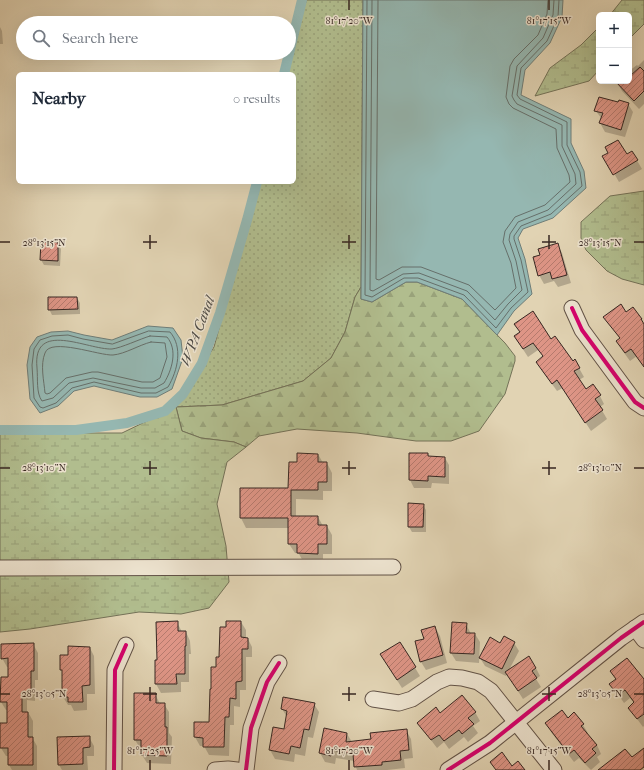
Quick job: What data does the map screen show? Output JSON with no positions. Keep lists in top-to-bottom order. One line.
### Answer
{"water":["WPA Canal"],"page":{"map_buttons":["+","−"],"search":"Search here","heading":["Nearby","0 results"]},"coordinates":["81°17'20\"W","81°17'15\"W","28°13'15\"N","28°13'10\"N","28°13'05\"N","81°17'25\"W"]}
